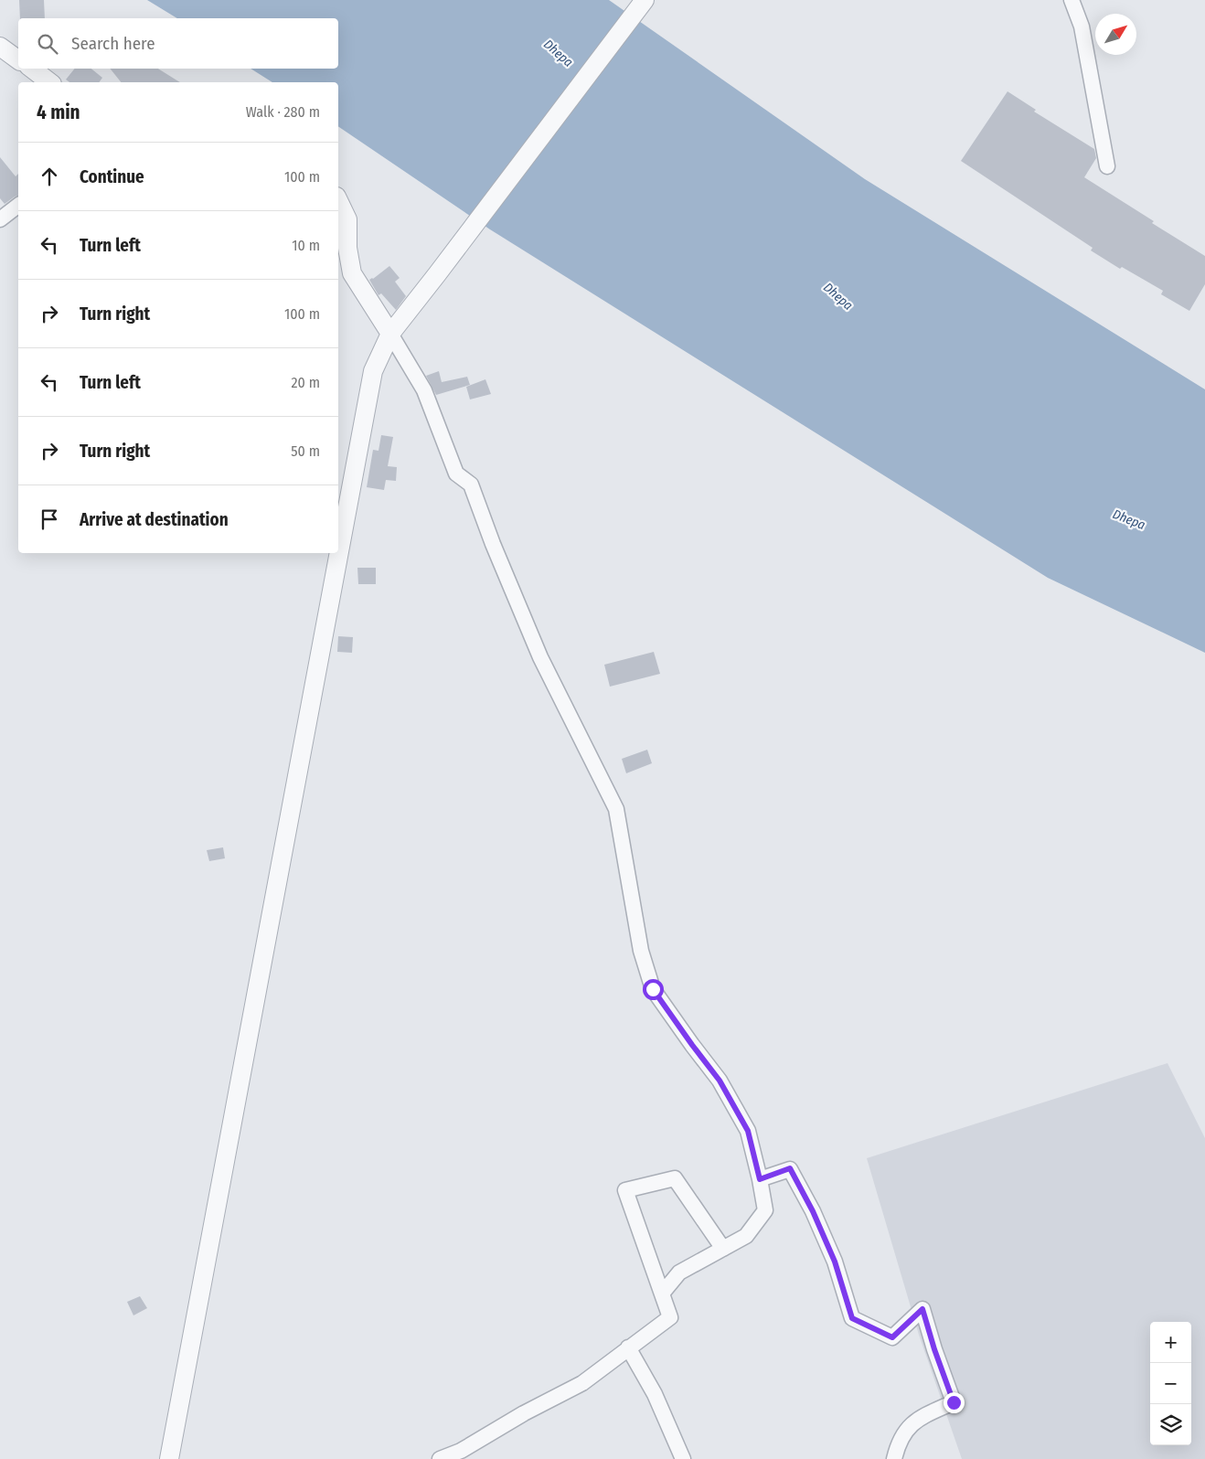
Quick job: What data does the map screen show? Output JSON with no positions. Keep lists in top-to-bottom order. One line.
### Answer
{"water":["Dhepa"],"north":"top right","page":{"search":"Search here","heading":["4 min","Walk · 280 m"],"list":[["Continue","100 m"],["Turn left","10 m"],["Turn right","100 m"],["Turn left","20 m"],["Turn right","50 m"],"Arrive at destination"],"map_buttons":["+","−"]}}
